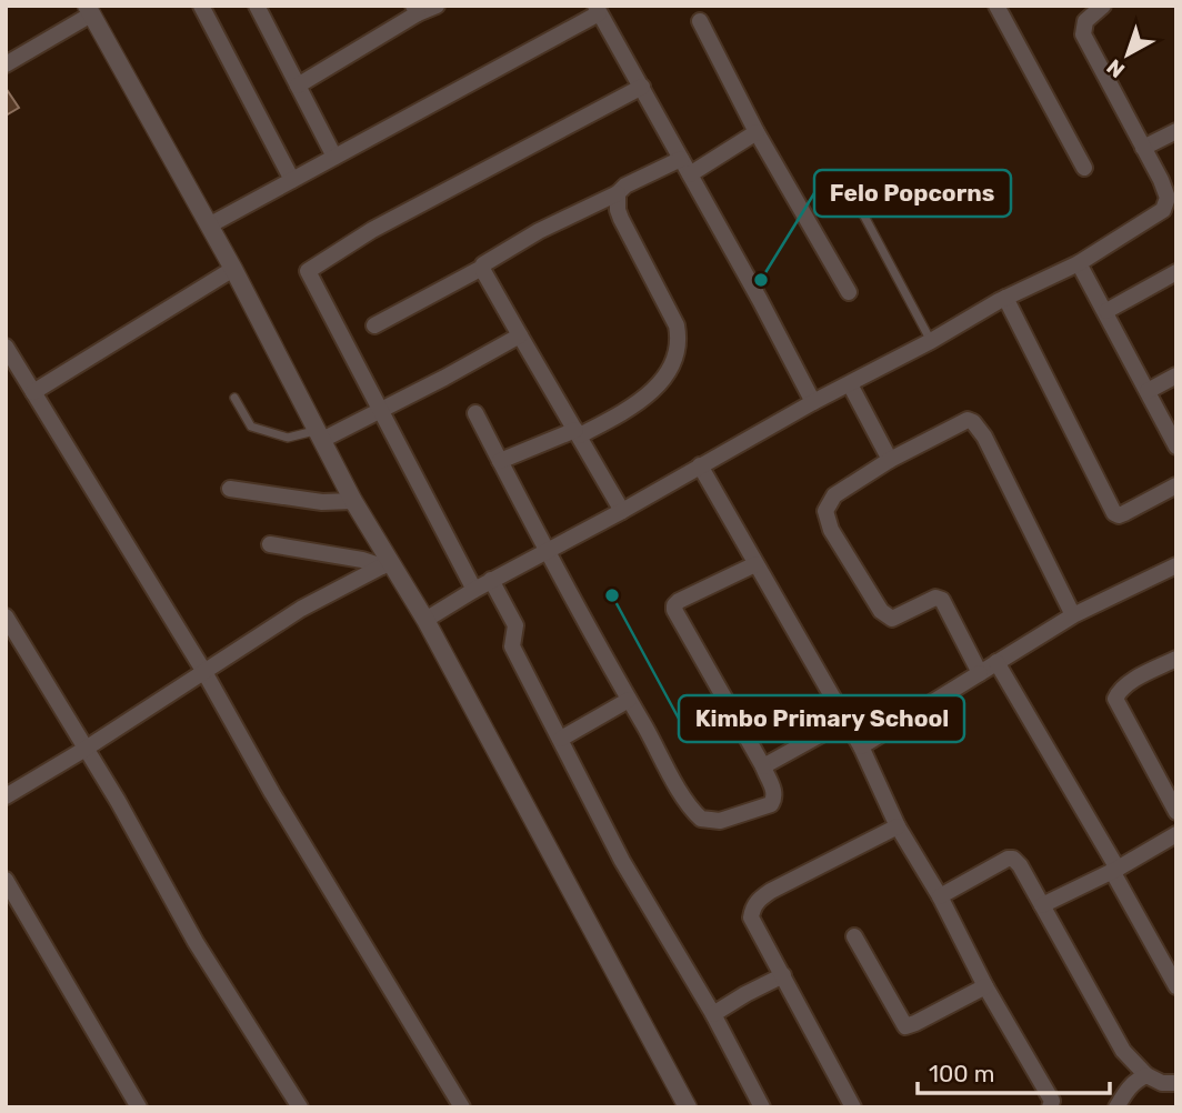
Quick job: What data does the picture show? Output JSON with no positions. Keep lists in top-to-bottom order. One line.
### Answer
{"places":["Felo Popcorns","Kimbo Primary School"],"scale_bar":"100 m","north":"bottom left"}
